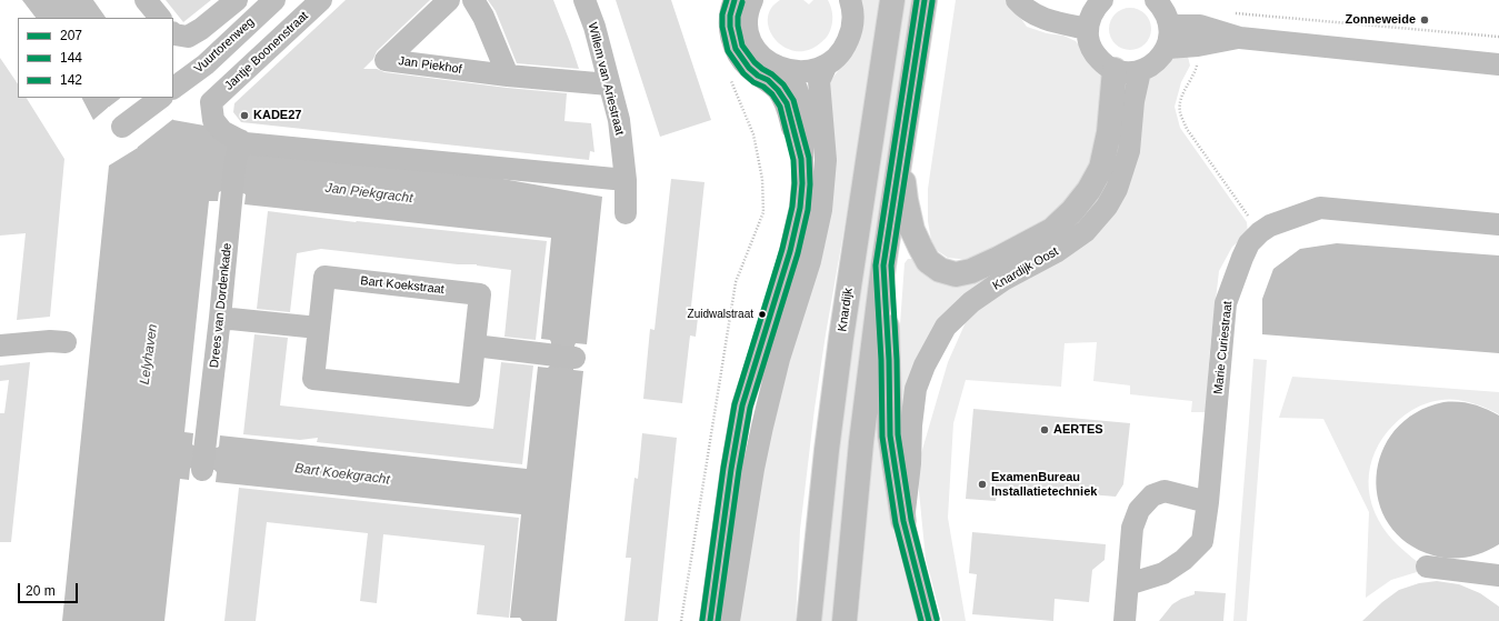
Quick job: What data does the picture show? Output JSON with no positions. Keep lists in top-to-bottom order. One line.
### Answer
{"streets":{"main road":["Knardijk"],"street":["Vuurtorenweg","Jantje Boonenstraat","Jan Piekhof","Willem van Ariestraat","Knardijk Oost","Bart Koekstraat","Drees van Dordenkade","Marie Curiestraat"]},"crossings":[["Jantje Boonenstraat","Drees van Dordenkade"],["Jan Piekhof","Willem van Ariestraat"]],"water":["Jan Piekgracht","Lelyhaven","Bart Koekgracht"],"places":["Zonneweide","KADE27","Zuidwalstraat","AERTES","ExamenBureau Installatietechniek"],"lines":["transit line 207","transit line 144","transit line 142"],"legend":["207","144","142"],"scale_bar":"20 m"}
